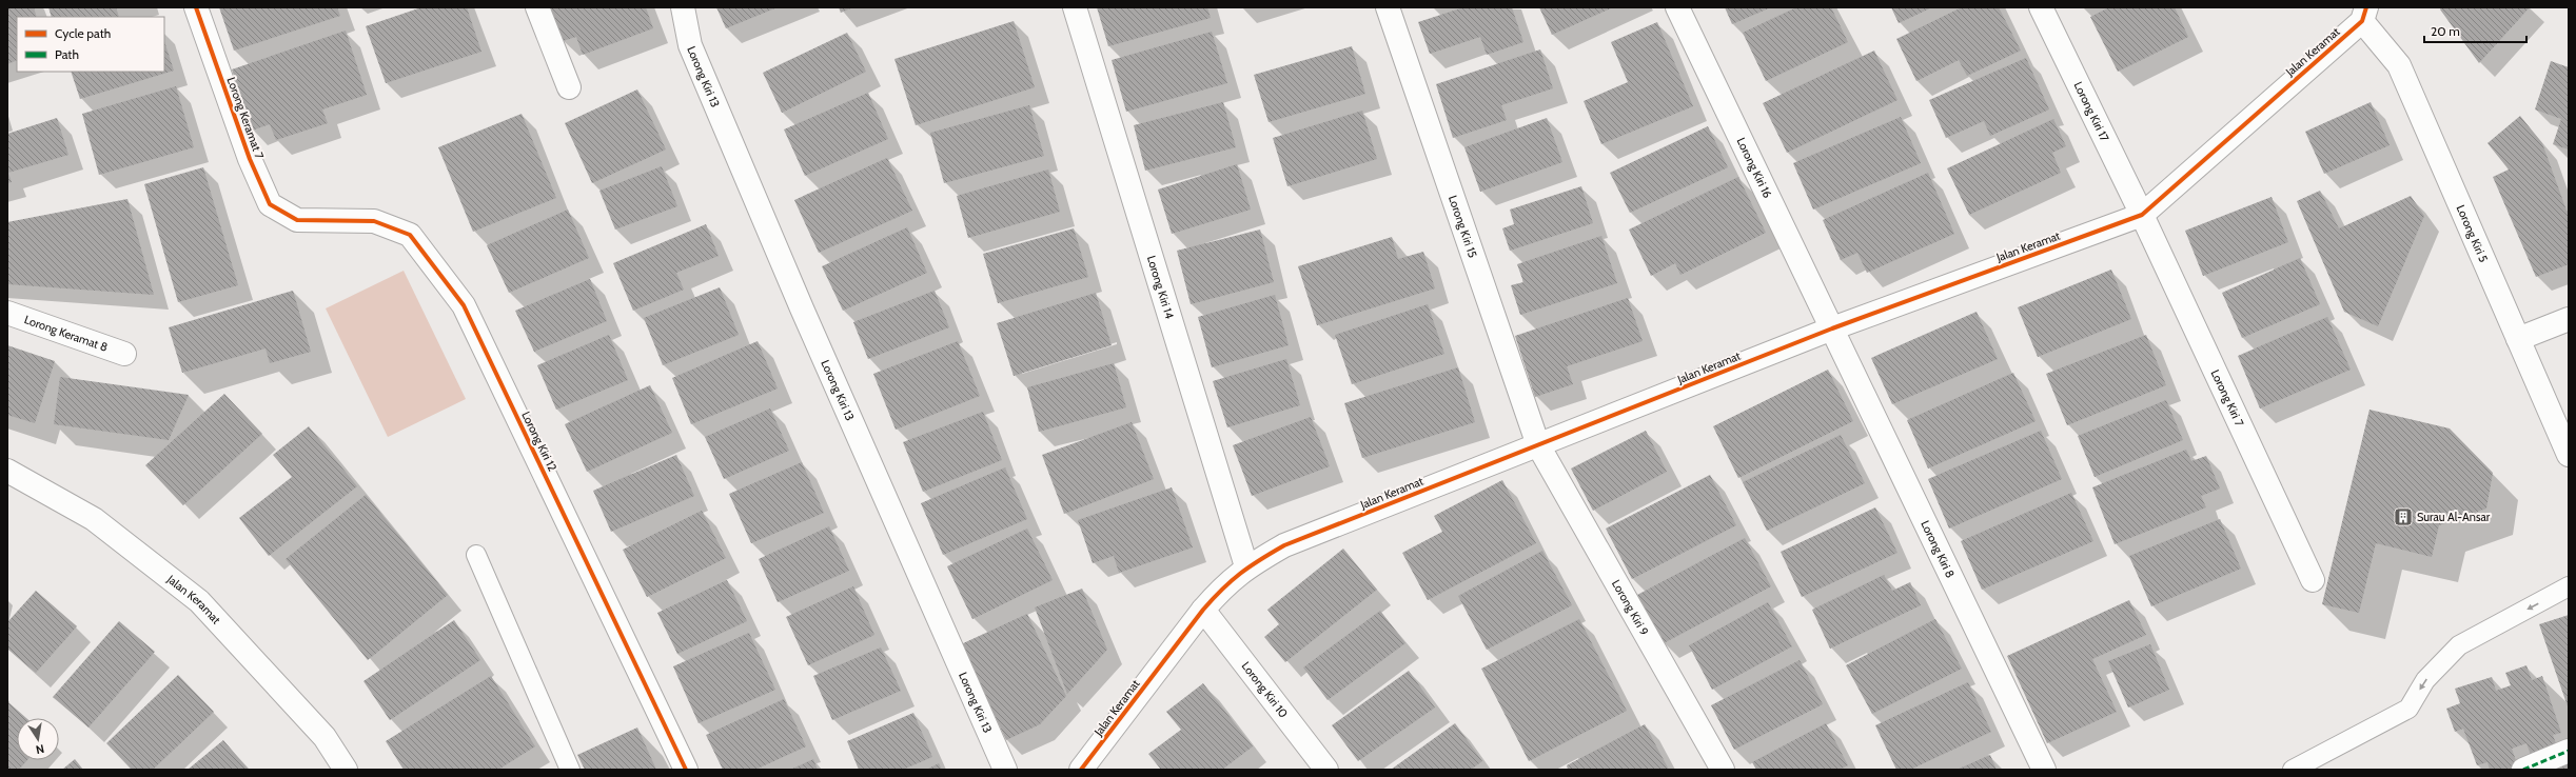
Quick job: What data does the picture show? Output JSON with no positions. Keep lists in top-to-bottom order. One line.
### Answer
{"streets":{"street":["Jalan Keramat","Lorong Kiri 13","Lorong Kiri 17","Lorong Keramat 7","Lorong Kiri 16","Lorong Kiri 15","Lorong Kiri 5","Lorong Kiri 14","Lorong Keramat 8","Lorong Kiri 7","Lorong Kiri 12","Lorong Kiri 8","Lorong Kiri 9","Lorong Kiri 10"]},"crossings":[["Jalan Keramat","Lorong Kiri 17"],["Jalan Keramat","Lorong Kiri 16"],["Jalan Keramat","Lorong Kiri 15"],["Jalan Keramat","Lorong Kiri 5"],["Jalan Keramat","Lorong Kiri 14"],["Jalan Keramat","Lorong Kiri 7"],["Jalan Keramat","Lorong Kiri 8"],["Jalan Keramat","Lorong Kiri 9"],["Jalan Keramat","Lorong Kiri 10"],["Lorong Kiri 17","Lorong Kiri 7"],["Lorong Keramat 7","Lorong Kiri 12"],["Lorong Kiri 16","Lorong Kiri 8"],["Lorong Kiri 15","Lorong Kiri 9"]],"places":{"building":["Surau Al-Ansar"]},"legend":["Cycle path","Path"],"scale_bar":"20 m","north":"bottom"}
